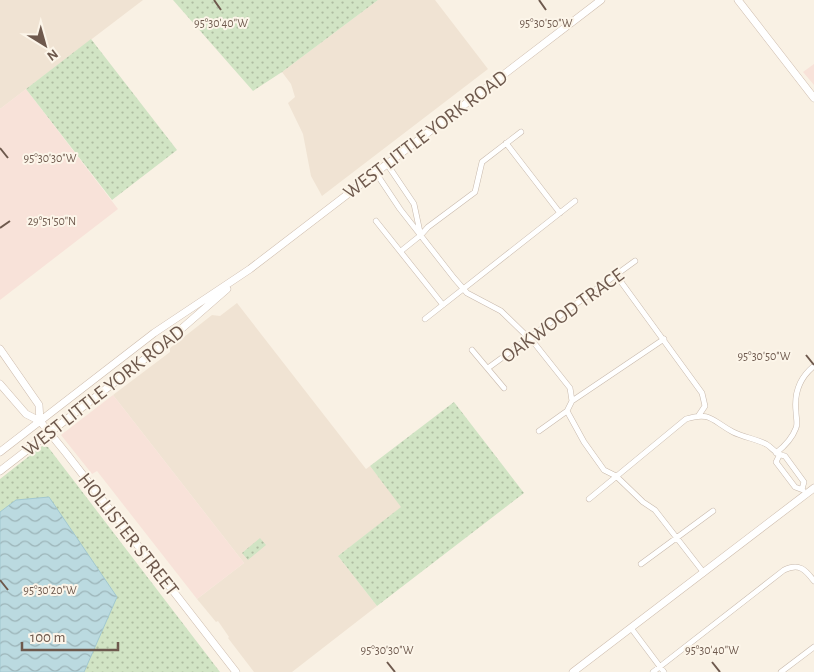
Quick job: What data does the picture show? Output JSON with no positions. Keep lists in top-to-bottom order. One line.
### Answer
{"streets":{"main road":["WEST LITTLE YORK ROAD","HOLLISTER STREET"],"street":["OAKWOOD TRACE"]},"crossings":[["WEST LITTLE YORK ROAD","HOLLISTER STREET"]],"scale_bar":"100 m","north":"bottom right","coordinates":["95°30'50\"W","95°30'40\"W","95°30'30\"W","29°51'50\"N","95°30'20\"W"]}
